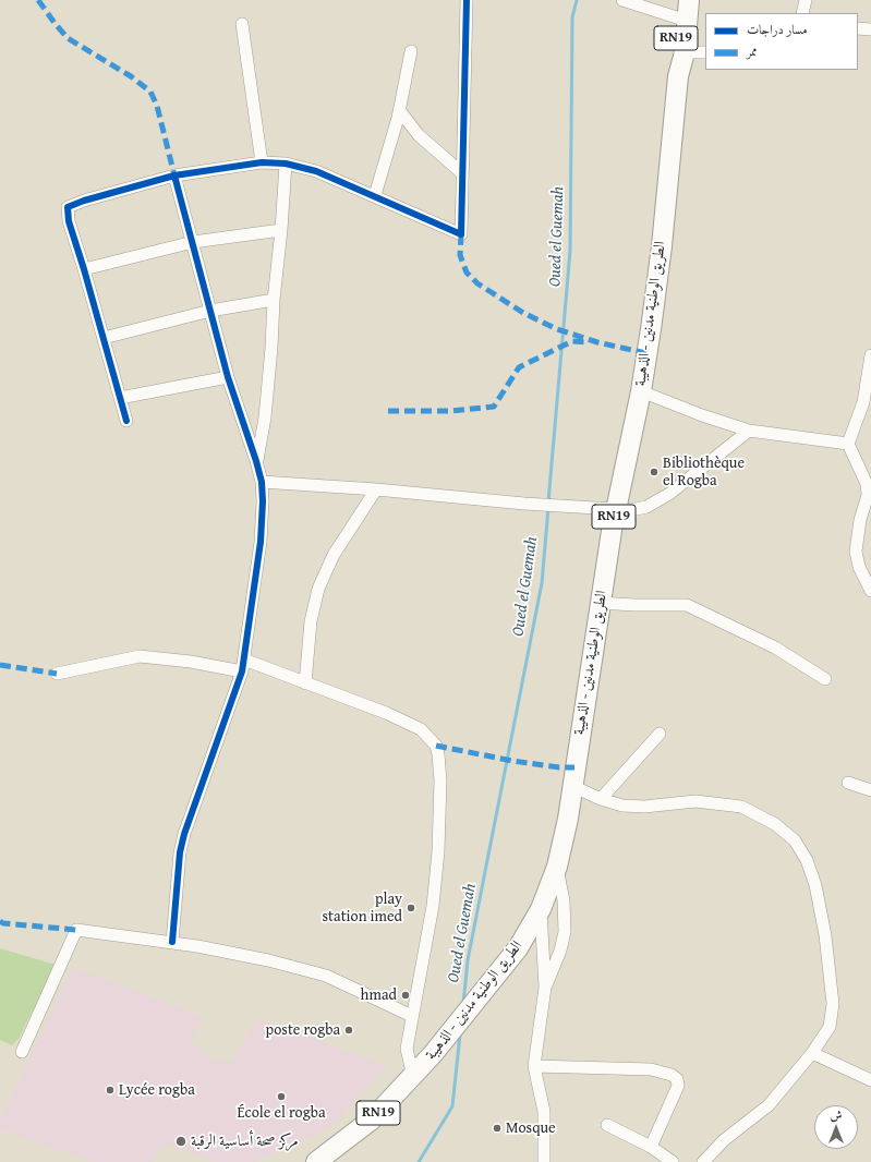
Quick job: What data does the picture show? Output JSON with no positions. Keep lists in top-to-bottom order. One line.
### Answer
{"streets":{"main road":["RN19","الطريق الوطنية مدنين - الذهيبة"]},"water":["Oued el Guemah"],"places":["Bibliothèque el Rogba","play station imed","hmad","poste rogba","Lycée rogba","École el rogba","Mosque","مركز صحة أساسية الرقبة"],"legend":["مسار دراجات","ممر"],"north":"top"}
